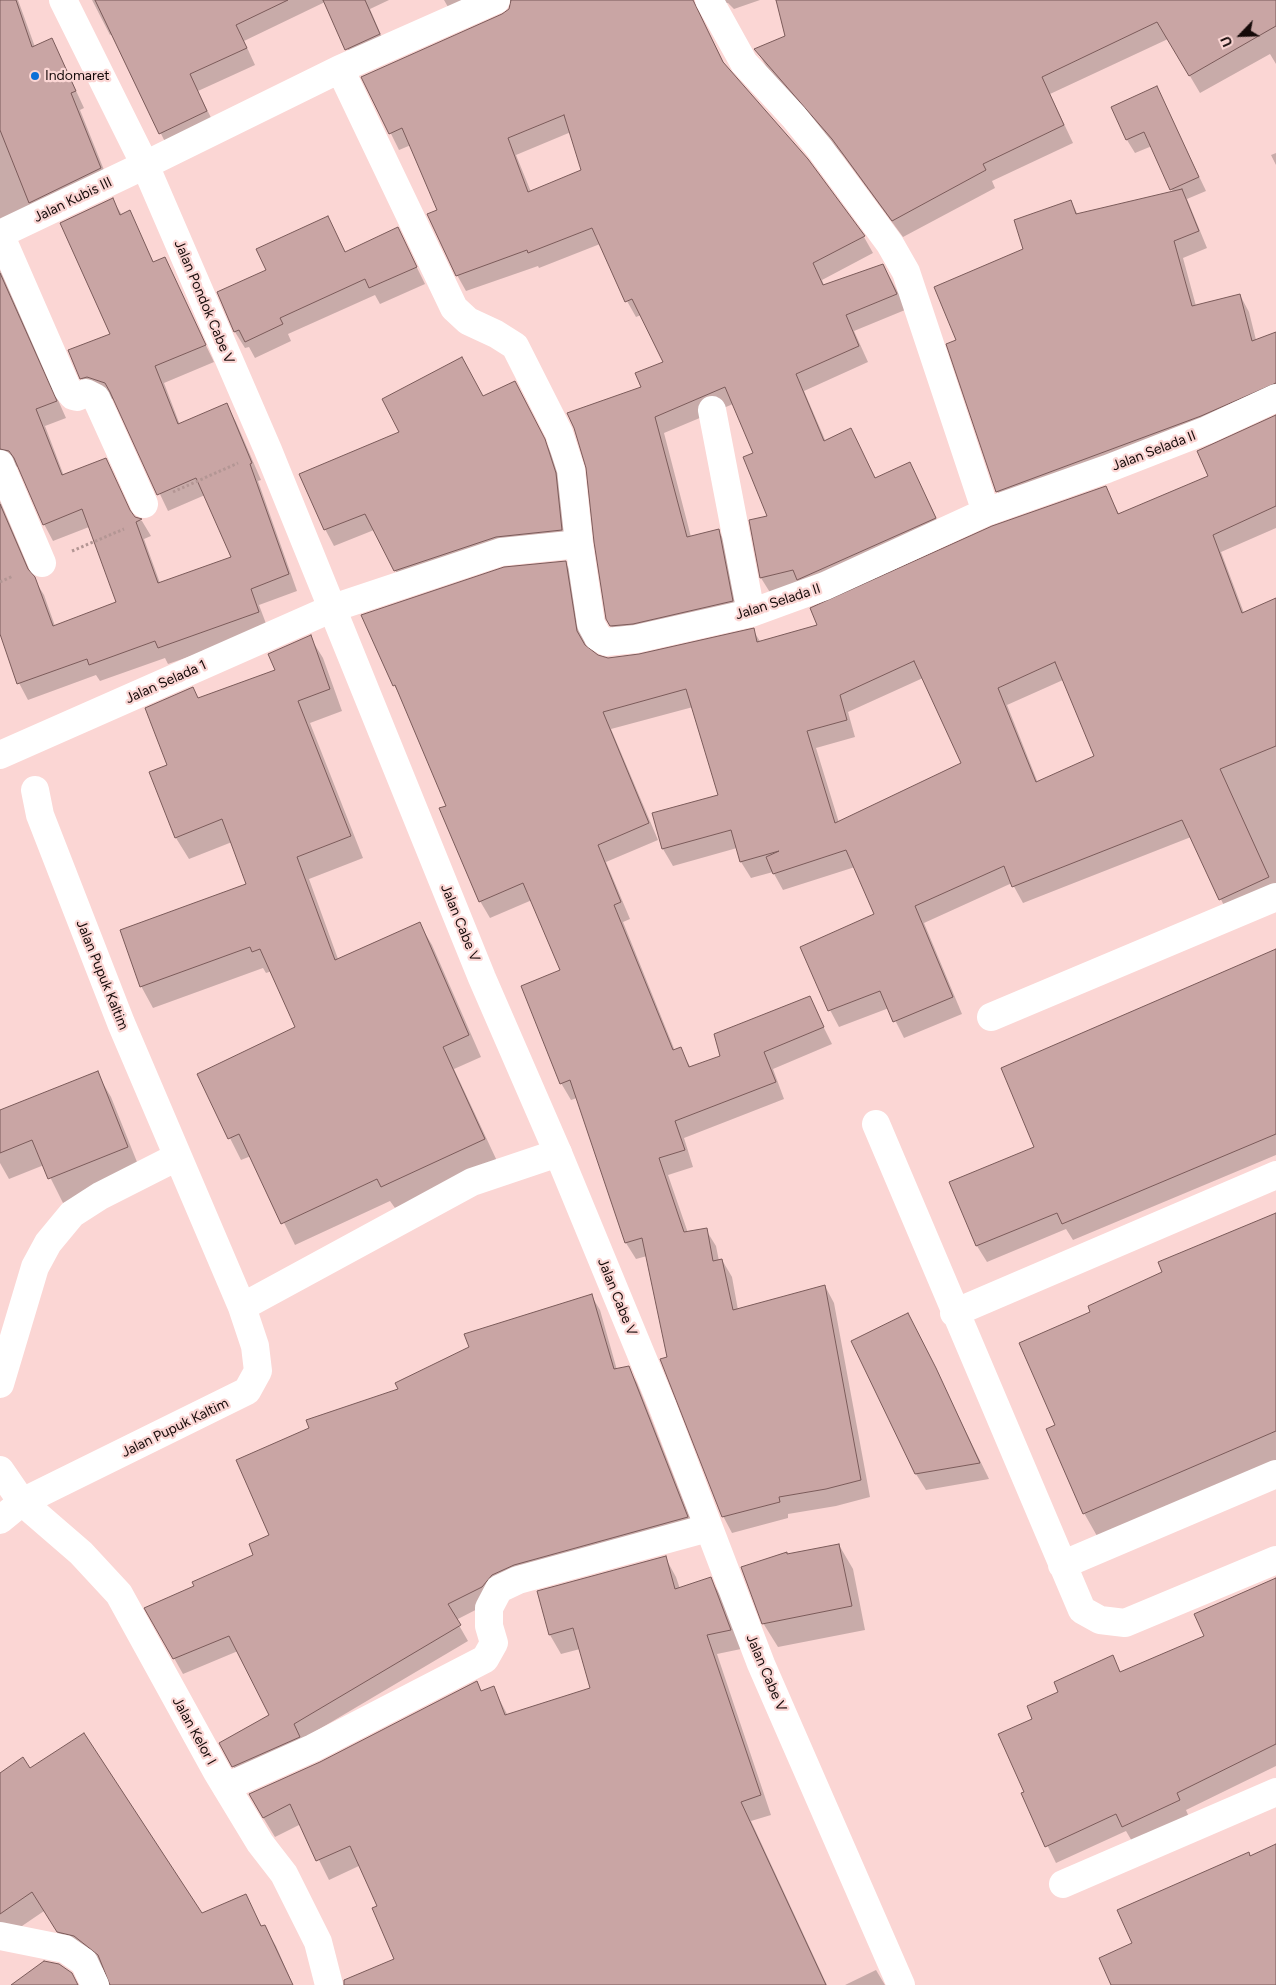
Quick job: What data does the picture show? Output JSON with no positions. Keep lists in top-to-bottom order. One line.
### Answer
{"streets":{"street":["Jalan Kubis III","Jalan Pondok Cabe V","Jalan Selada II","Jalan Selada 1","Jalan Cabe V","Jalan Pupuk Kaltim","Jalan Kelor I"]},"crossings":[["Jalan Kubis III","Jalan Pondok Cabe V"],["Jalan Pondok Cabe V","Jalan Selada 1"],["Jalan Pondok Cabe V","Jalan Cabe V"],["Jalan Selada 1","Jalan Cabe V"],["Jalan Pupuk Kaltim","Jalan Kelor I"]],"places":["Indomaret"],"north":"bottom left"}
